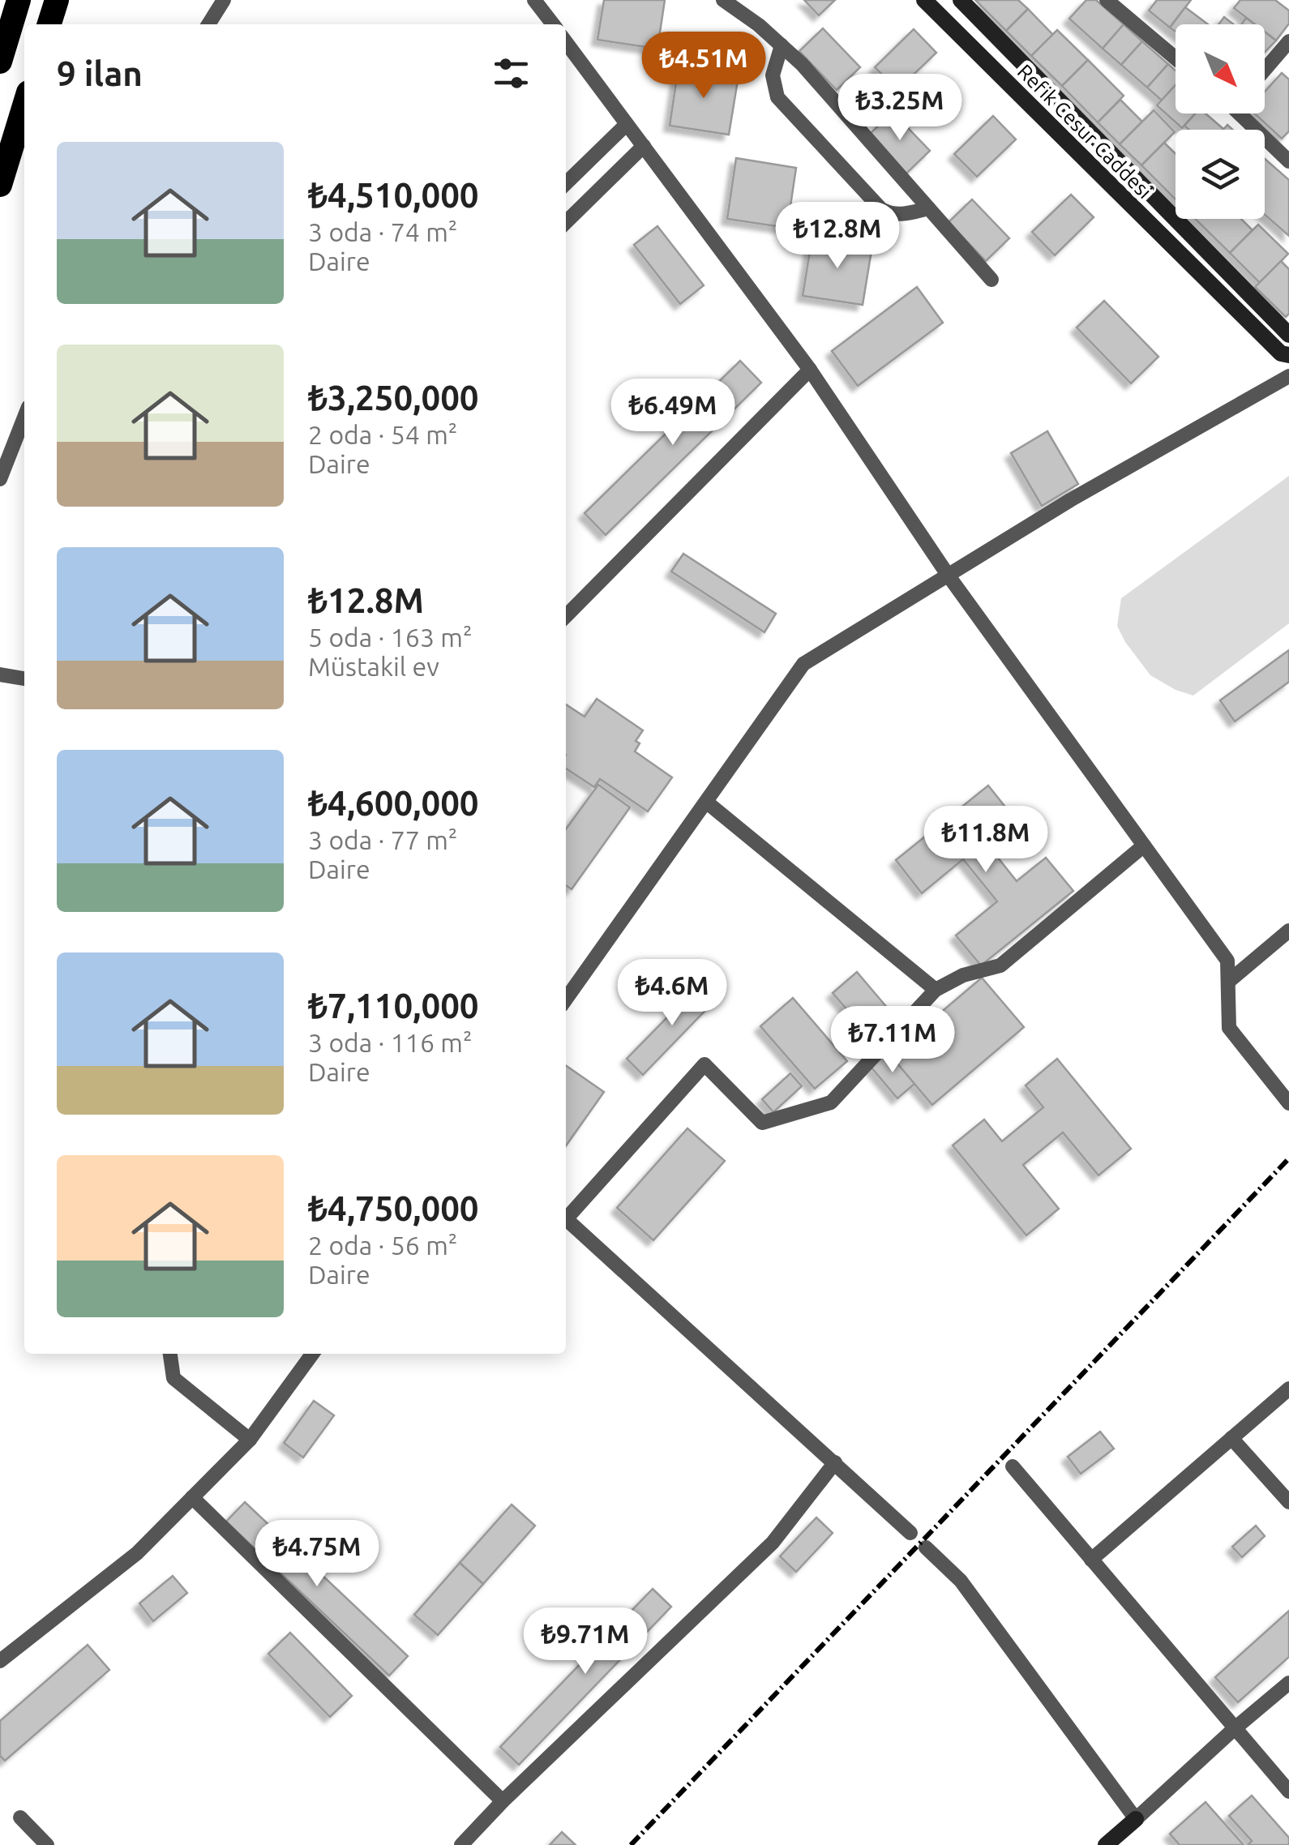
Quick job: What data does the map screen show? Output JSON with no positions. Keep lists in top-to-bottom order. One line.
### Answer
{"streets":{"street":["Refik Cesur Caddesi"]},"north":"bottom right","page":{"heading":"9 ilan","price":["₺4.51M","₺3.25M","₺12.8M","₺6.49M","₺11.8M","₺4.6M","₺7.11M","₺4.75M","₺9.71M"],"list":[{"name":"₺4,510,000","note":"3 oda · 74 m² · Daire"},{"name":"₺3,250,000","note":"2 oda · 54 m² · Daire"},{"name":"₺12.8M","note":"5 oda · 163 m² · Müstakil ev"},{"name":"₺4,600,000","note":"3 oda · 77 m² · Daire"},{"name":"₺7,110,000","note":"3 oda · 116 m² · Daire"},{"name":"₺4,750,000","note":"2 oda · 56 m² · Daire"}]}}
